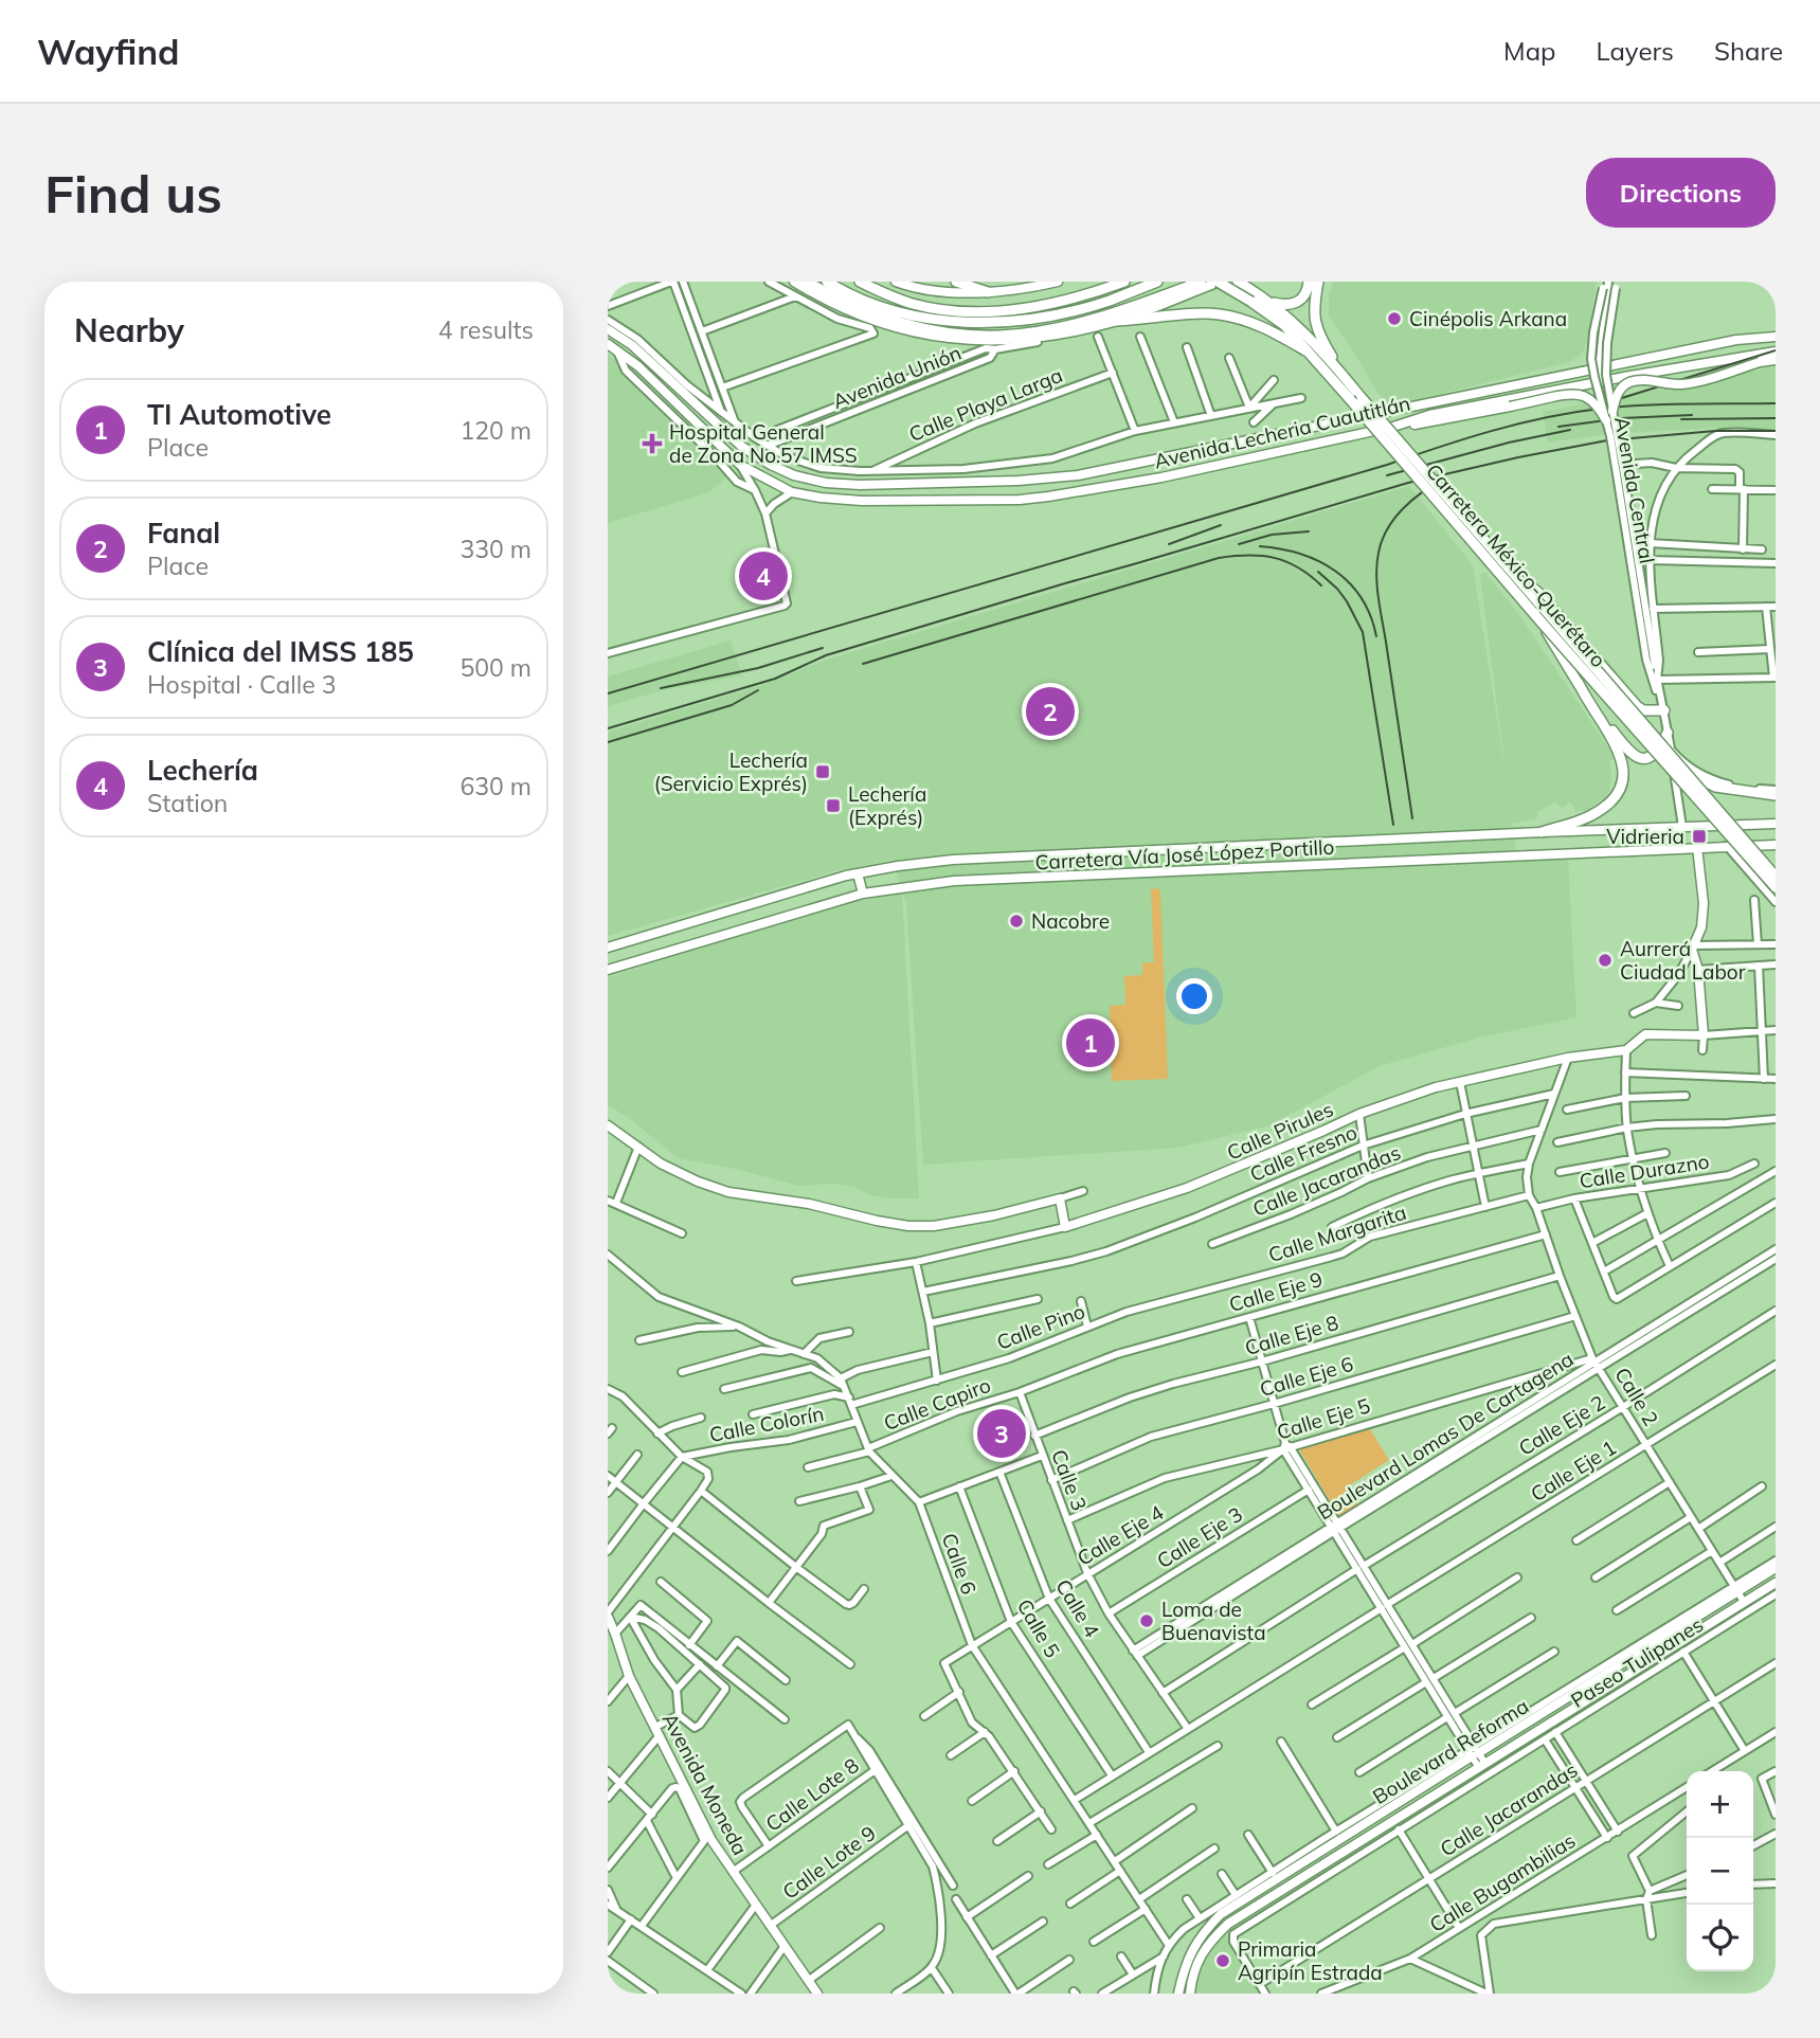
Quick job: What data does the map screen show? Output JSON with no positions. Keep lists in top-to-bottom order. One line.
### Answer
{"streets":{"highway":["Carretera México-Querétaro"],"main road":["Avenida Lecheria Cuautitlán","Carretera Vía José López Portillo","Calle Pirules","Boulevard Reforma","Avenida Moneda"],"street":["Avenida Unión","Calle Playa Larga","Avenida Central","Calle Fresno","Calle Durazno","Calle Jacarandas","Calle Margarita","Calle Eje 9","Calle Pino","Calle Eje 8","Calle Eje 6","Calle 2","Calle Capiro","Calle Eje 5","Calle Colorín","Calle Eje 2","Boulevard Lomas De Cartagena","Calle Eje 1","Calle 3","Calle Eje 4","Calle Eje 3","Calle 6","Calle 4","Calle 5","Paseo Tulipanes","Calle Lote 8","Calle Lote 9","Calle Bugambilias"]},"crossings":[["Avenida Central","Carretera Vía José López Portillo"],["Calle Durazno","Calle 2"],["Calle Jacarandas","Paseo Tulipanes"],["Calle Margarita","Calle Pino"],["Calle Margarita","Calle 2"],["Calle Eje 9","Calle 2"],["Calle Eje 9","Calle Capiro"],["Calle Eje 9","Calle 3"],["Calle Pino","Calle 6"],["Calle Eje 8","Calle 2"],["Calle Eje 8","Calle 3"],["Calle Eje 6","Calle 2"],["Calle Eje 6","Calle 3"],["Calle 2","Calle Eje 5"],["Calle 2","Calle Eje 2"],["Calle 2","Boulevard Lomas De Cartagena"],["Calle 2","Calle Eje 1"],["Calle 2","Boulevard Reforma"],["Calle Capiro","Calle 3"],["Calle Capiro","Calle 6"],["Calle Eje 5","Boulevard Lomas De Cartagena"],["Calle Eje 5","Calle 3"],["Calle Eje 5","Calle Eje 4"],["Calle Colorín","Calle 6"],["Calle Eje 2","Calle 3"],["Boulevard Lomas De Cartagena","Calle 3"],["Calle Eje 1","Calle 3"],["Calle Eje 1","Calle 6"],["Calle Eje 1","Calle 4"],["Calle Eje 1","Calle 5"],["Calle 3","Calle Eje 4"],["Calle 3","Calle Eje 3"],["Calle Eje 4","Calle 6"],["Calle Eje 4","Calle 4"],["Calle Eje 4","Calle 5"],["Avenida Moneda","Calle Lote 8"],["Avenida Moneda","Calle Lote 9"]],"places":{"other":["Cinépolis Arkana","Nacobre","Aurrerá Ciudad Labor","Loma de Buenavista","Primaria Agripín Estrada"],"health":["Hospital General de Zona No.57 IMSS"],"transit":["Lechería (Servicio Exprés)","Lechería (Exprés)","Vidrieria"]},"page":{"header":"Wayfind","nav":["Map","Layers","Share"],"buttons":"Directions","title":"Find us","heading":["Nearby","4 results"],"list":[{"mark":"1","name":"TI Automotive","note":"Place","value":"120 m"},{"mark":"2","name":"Fanal","note":"Place","value":"330 m"},{"mark":"3","name":"Clínica del IMSS 185","note":"Hospital · Calle 3","value":"500 m"},{"mark":"4","name":"Lechería","note":"Station","value":"630 m"}],"pins":["4","2","1","3"],"map_buttons":["+","−"]}}
